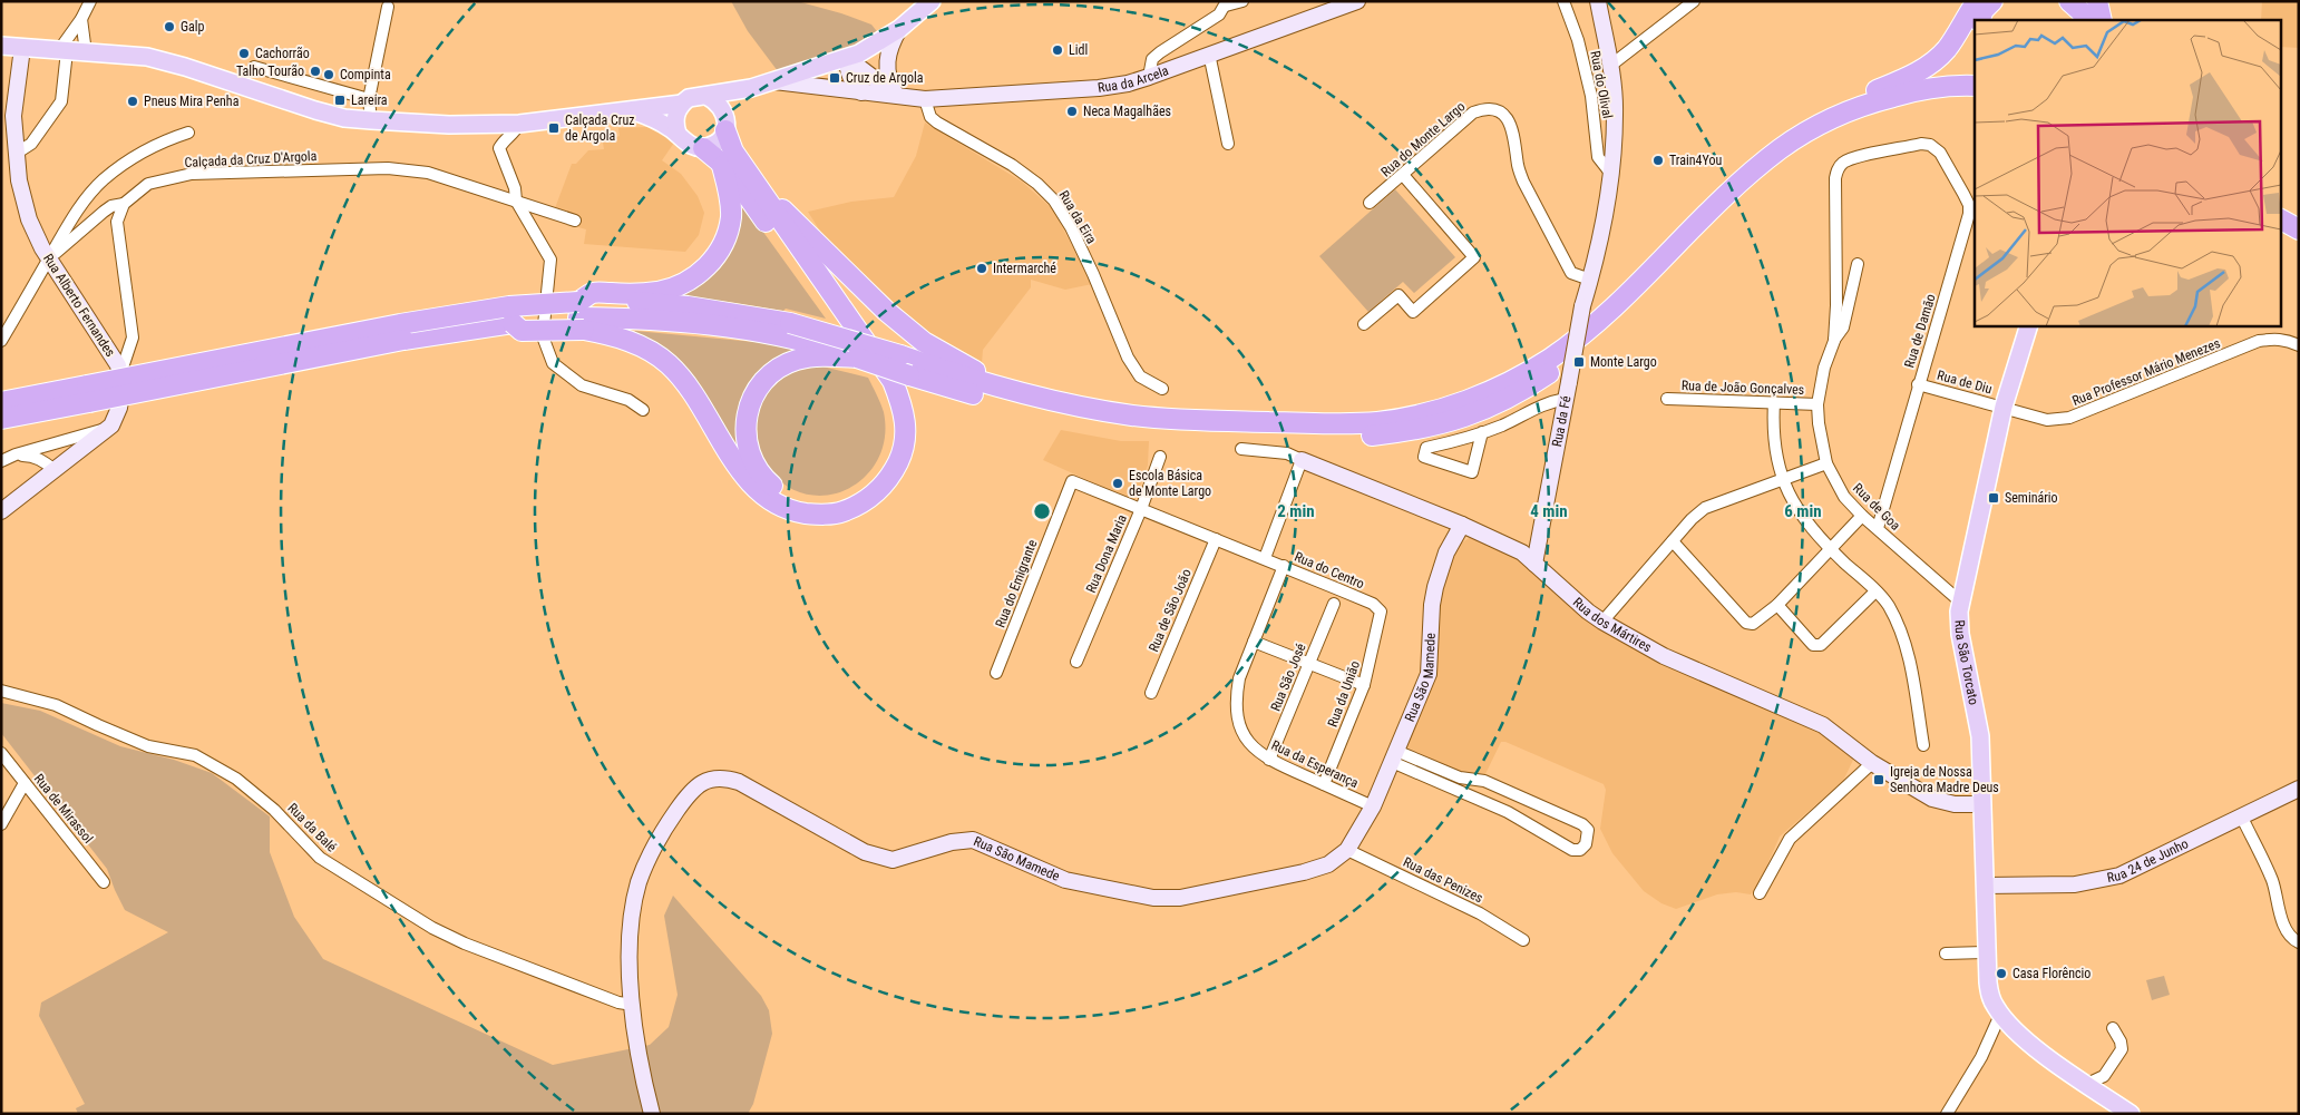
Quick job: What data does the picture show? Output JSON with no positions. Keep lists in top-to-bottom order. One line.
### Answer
{"streets":{"main road":["Rua São Torcato"],"street":["Rua da Arcela","Rua do Olival","Rua do Monte Largo","Calçada da Cruz D'Argola","Rua da Eira","Rua Alberto Fernandes","Rua de Damão","Rua Professor Mário Menezes","Rua de Diu","Rua de João Gonçalves","Rua da Fé","Rua de Goa","Rua Dona Maria","Rua do Centro","Rua do Emigrante","Rua de São João","Rua dos Mártires","Rua São José","Rua São Mamede","Rua da União","Rua da Esperança","Rua de Mirassol","Rua da Balé","Rua 24 de Junho","Rua das Penizes"]},"crossings":[["Rua da Arcela","Rua da Eira"],["Rua do Olival","Rua da Fé"],["Rua do Monte Largo","Rua da Fé"],["Calçada da Cruz D'Argola","Rua Alberto Fernandes"],["Rua de Damão","Rua de Diu"],["Rua de Damão","Rua de Goa"],["Rua Professor Mário Menezes","Rua de Diu"],["Rua Professor Mário Menezes","Rua São Torcato"],["Rua de Diu","Rua São Torcato"],["Rua de João Gonçalves","Rua de Goa"],["Rua da Fé","Rua dos Mártires"],["Rua de Goa","Rua São Torcato"],["Rua Dona Maria","Rua do Emigrante"],["Rua do Centro","Rua do Emigrante"],["Rua do Centro","Rua da União"],["Rua do Centro","Rua da Esperança"],["Rua do Emigrante","Rua de São João"],["Rua dos Mártires","Rua São Torcato"],["Rua dos Mártires","Rua São Mamede"],["Rua São Torcato","Rua 24 de Junho"],["Rua São José","Rua da Esperança"],["Rua São Mamede","Rua da Esperança"],["Rua São Mamede","Rua da Balé"],["Rua São Mamede","Rua das Penizes"],["Rua da União","Rua da Esperança"]],"places":{"other":["Galp","Lidl","Cachorrão","Talho Tourão","Compinta","Pneus Mira Penha","Neca Magalhães","Train4You","Intermarché","Escola Básica de Monte Largo","Casa Florêncio"],"transit":["Cruz de Argola","Lareira","Calçada Cruz de Argola","Monte Largo","Seminário","Igreja de Nossa Senhora Madre Deus"]},"rings":["2 min","4 min","6 min"]}
